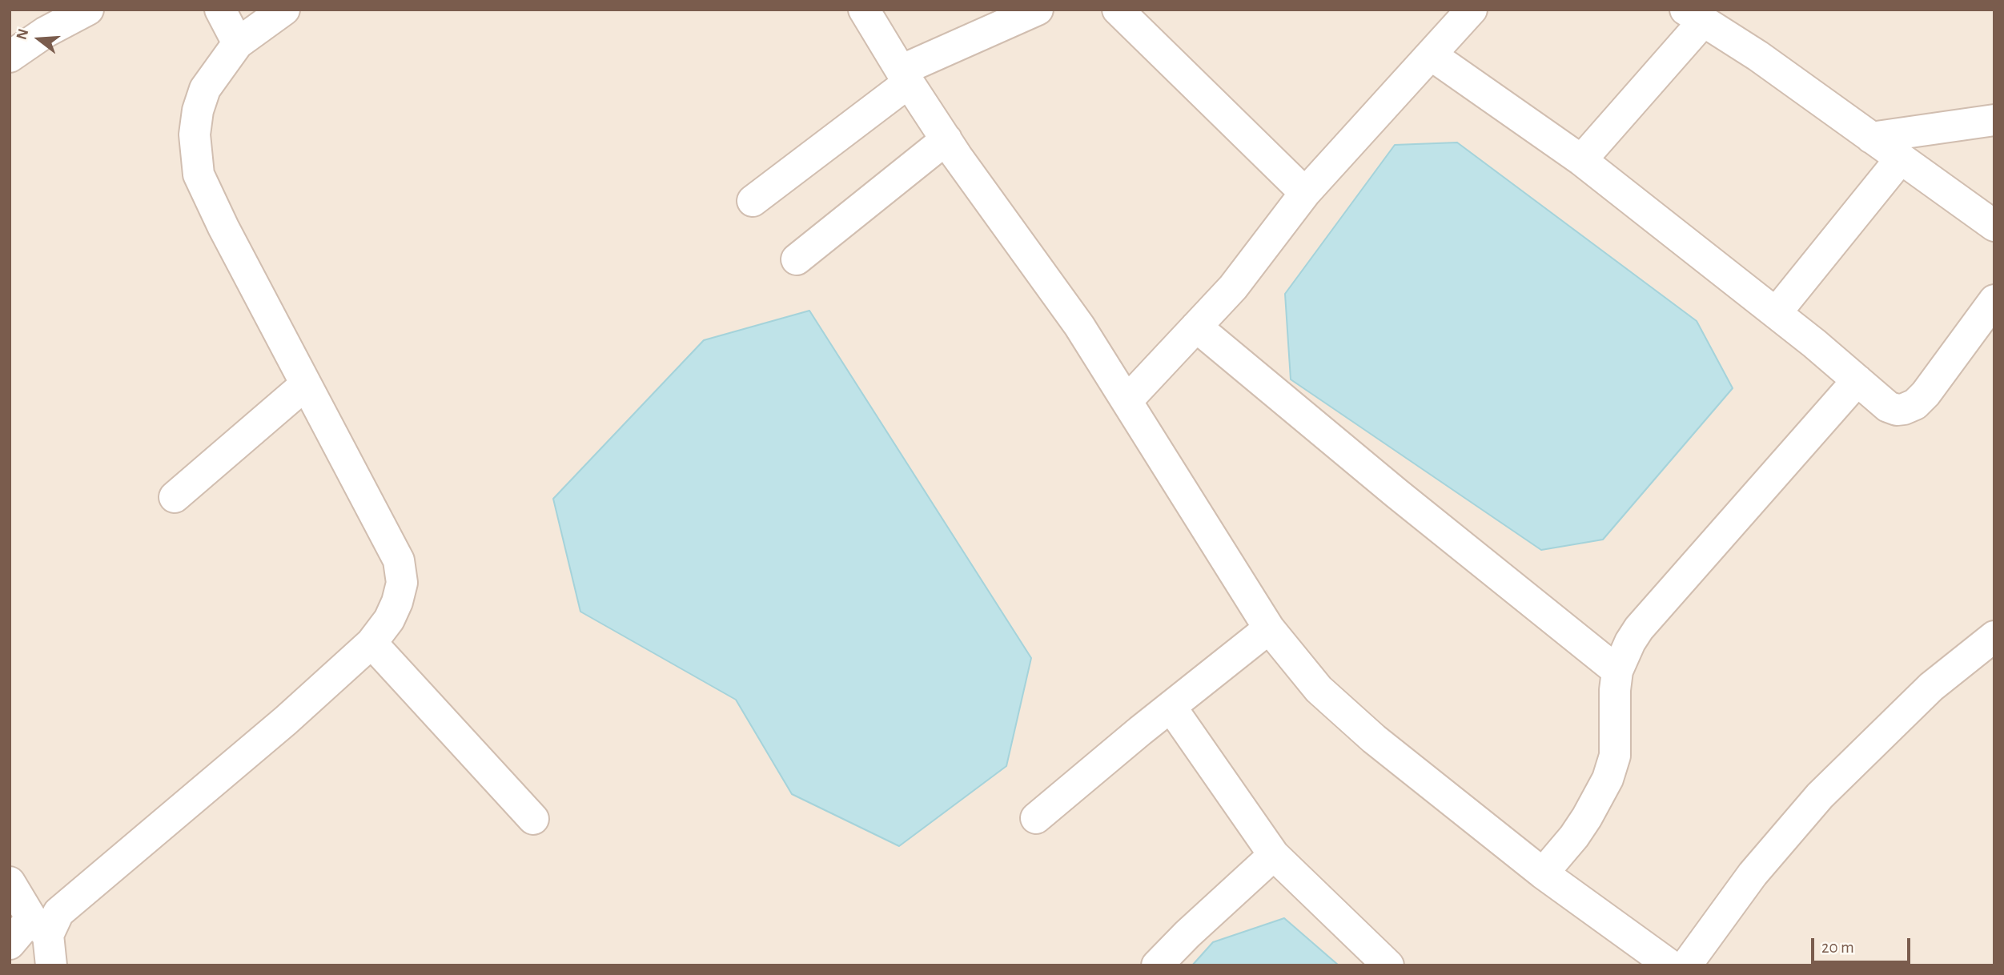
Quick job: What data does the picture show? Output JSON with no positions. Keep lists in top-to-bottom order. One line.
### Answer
{"scale_bar":"20 m","north":"left"}
